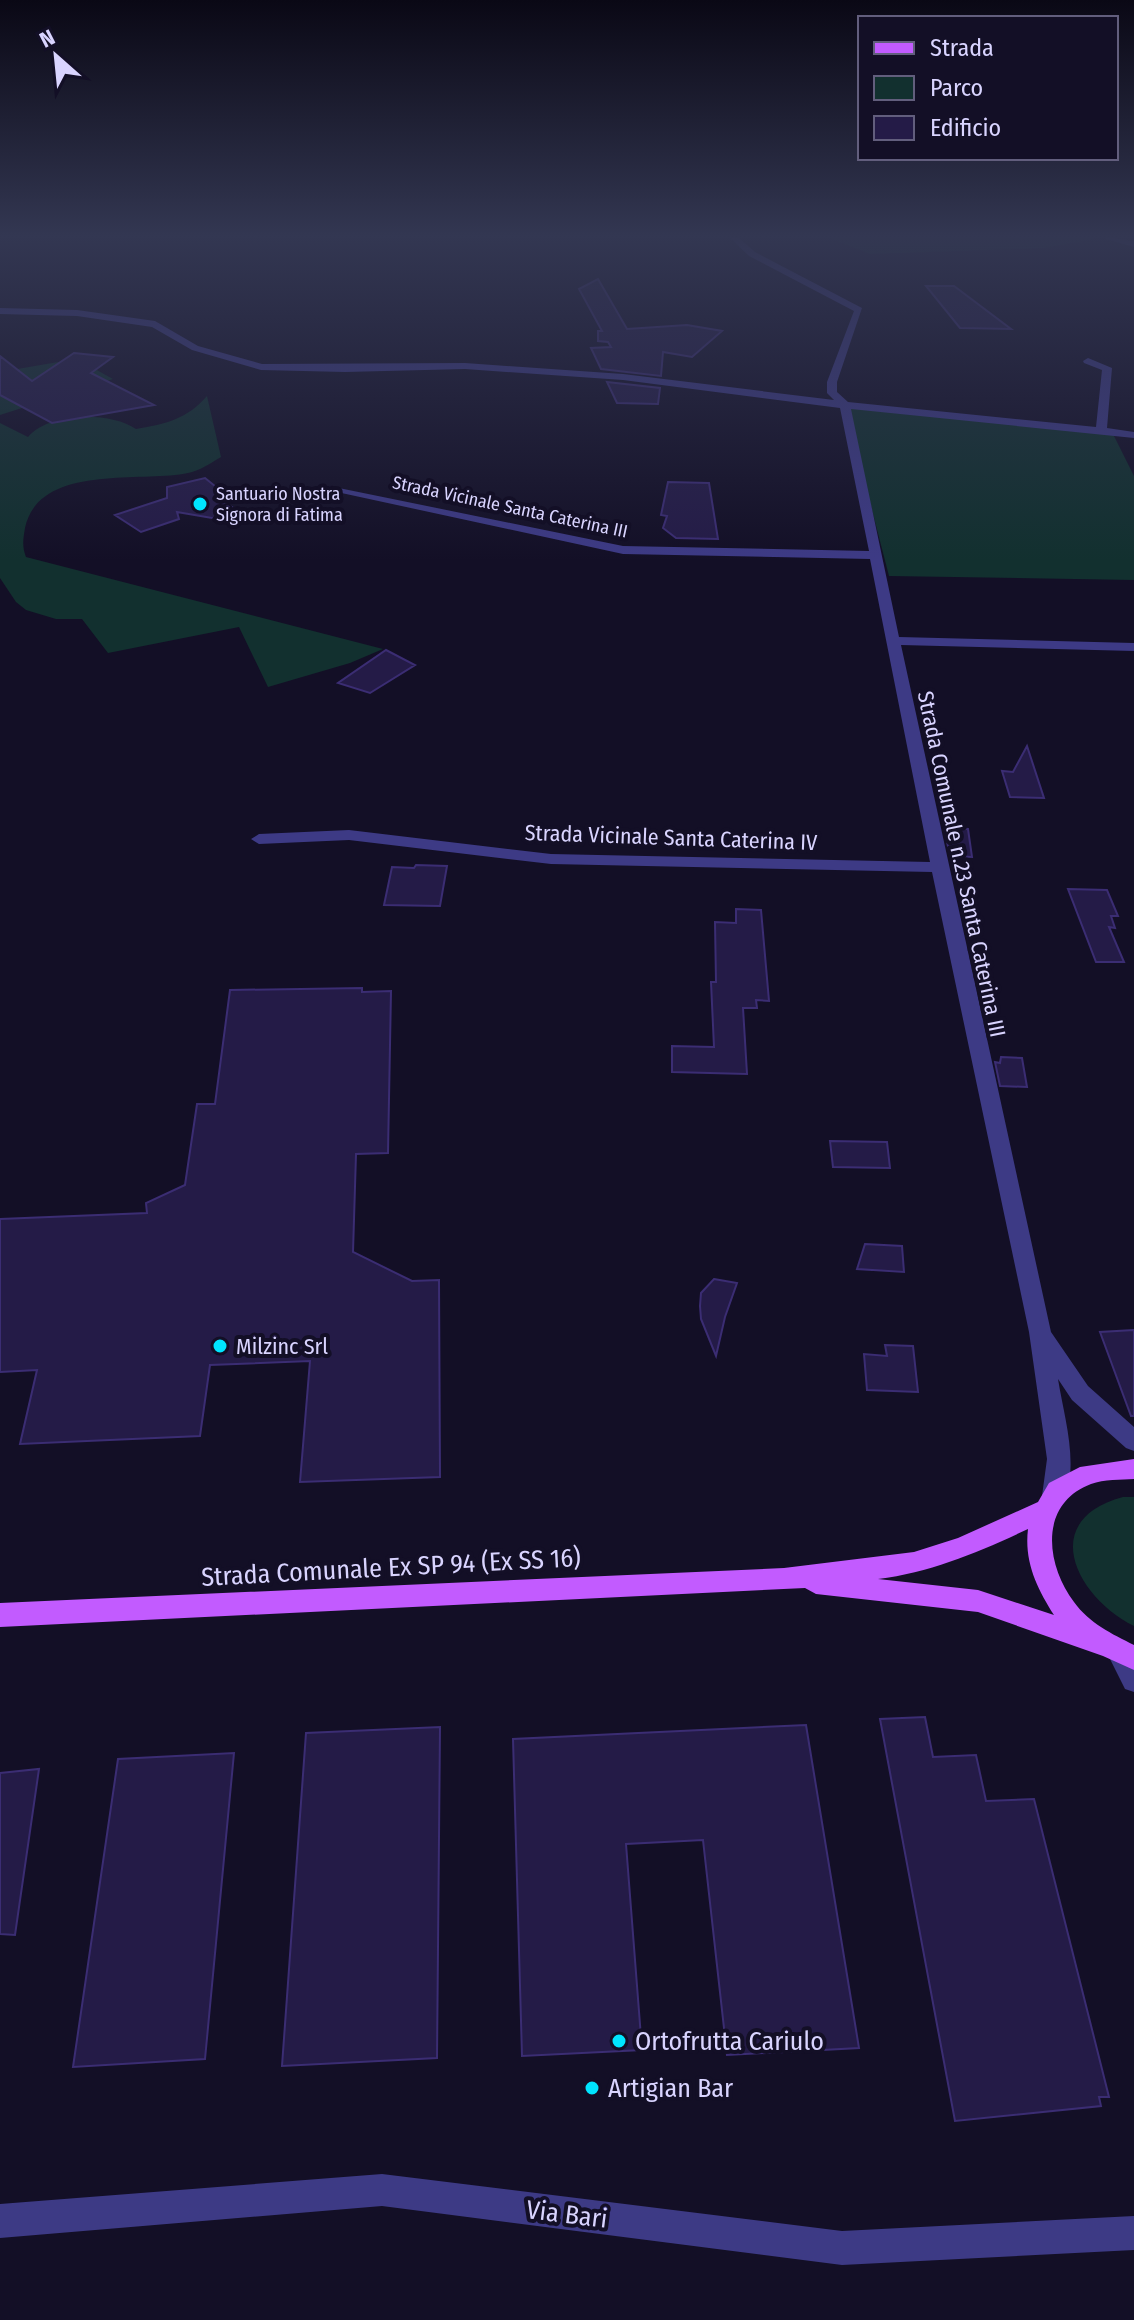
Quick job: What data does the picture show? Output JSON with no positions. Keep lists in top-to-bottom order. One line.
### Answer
{"streets":{"main road":["Strada Comunale Ex SP 94 (Ex SS 16)"],"street":["Strada Vicinale Santa Caterina III","Strada Vicinale Santa Caterina IV","Strada Comunale n.23 Santa Caterina III","Via Bari"]},"crossings":[["Strada Vicinale Santa Caterina III","Strada Comunale n.23 Santa Caterina III"],["Strada Vicinale Santa Caterina IV","Strada Comunale n.23 Santa Caterina III"],["Strada Comunale n.23 Santa Caterina III","Strada Comunale Ex SP 94 (Ex SS 16)"]],"places":["Santuario Nostra Signora di Fatima","Milzinc Srl","Ortofrutta Cariulo","Artigian Bar"],"legend":["Strada","Parco","Edificio"],"north":"top left"}
